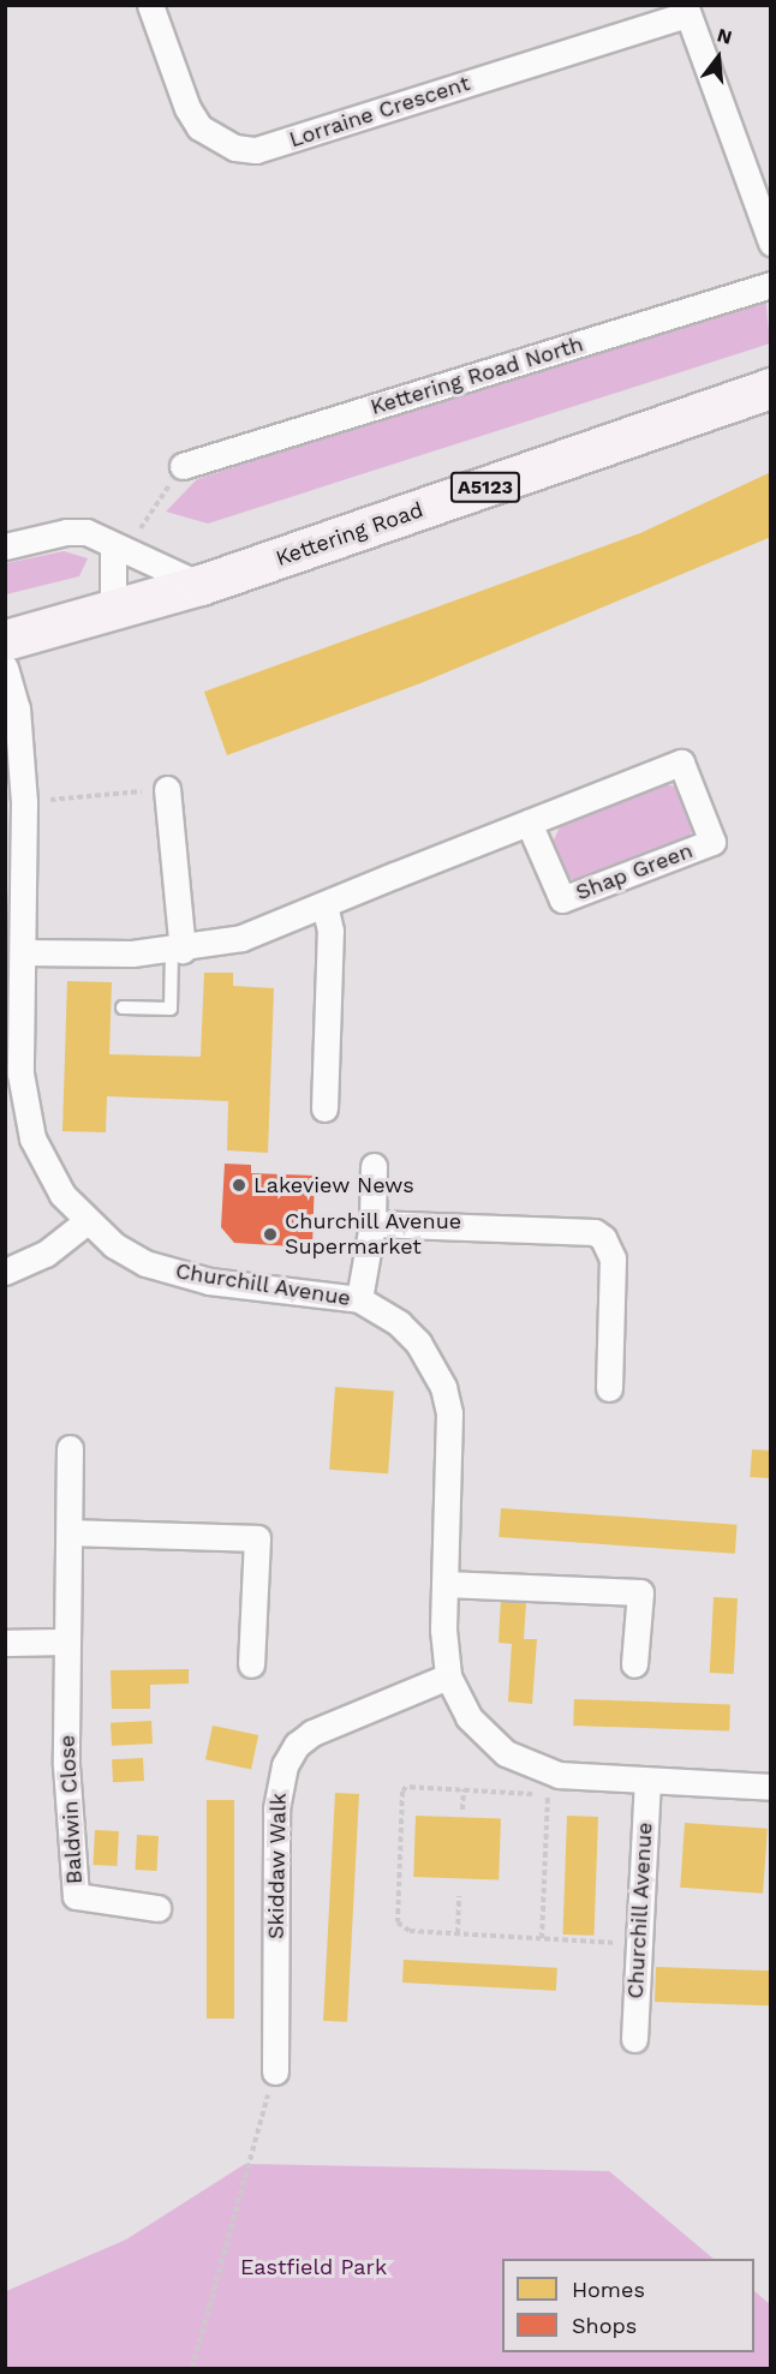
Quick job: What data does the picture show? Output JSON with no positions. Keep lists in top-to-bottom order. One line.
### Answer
{"streets":{"main road":["A5123","Kettering Road"],"street":["Lorraine Crescent","Kettering Road North","Shap Green","Churchill Avenue","Baldwin Close","Skiddaw Walk"]},"crossings":[["Shap Green","Churchill Avenue"],["Churchill Avenue","Skiddaw Walk"]],"parks":["Eastfield Park"],"places":["Lakeview News","Churchill Avenue Supermarket"],"legend":["Homes","Shops"],"north":"top"}
